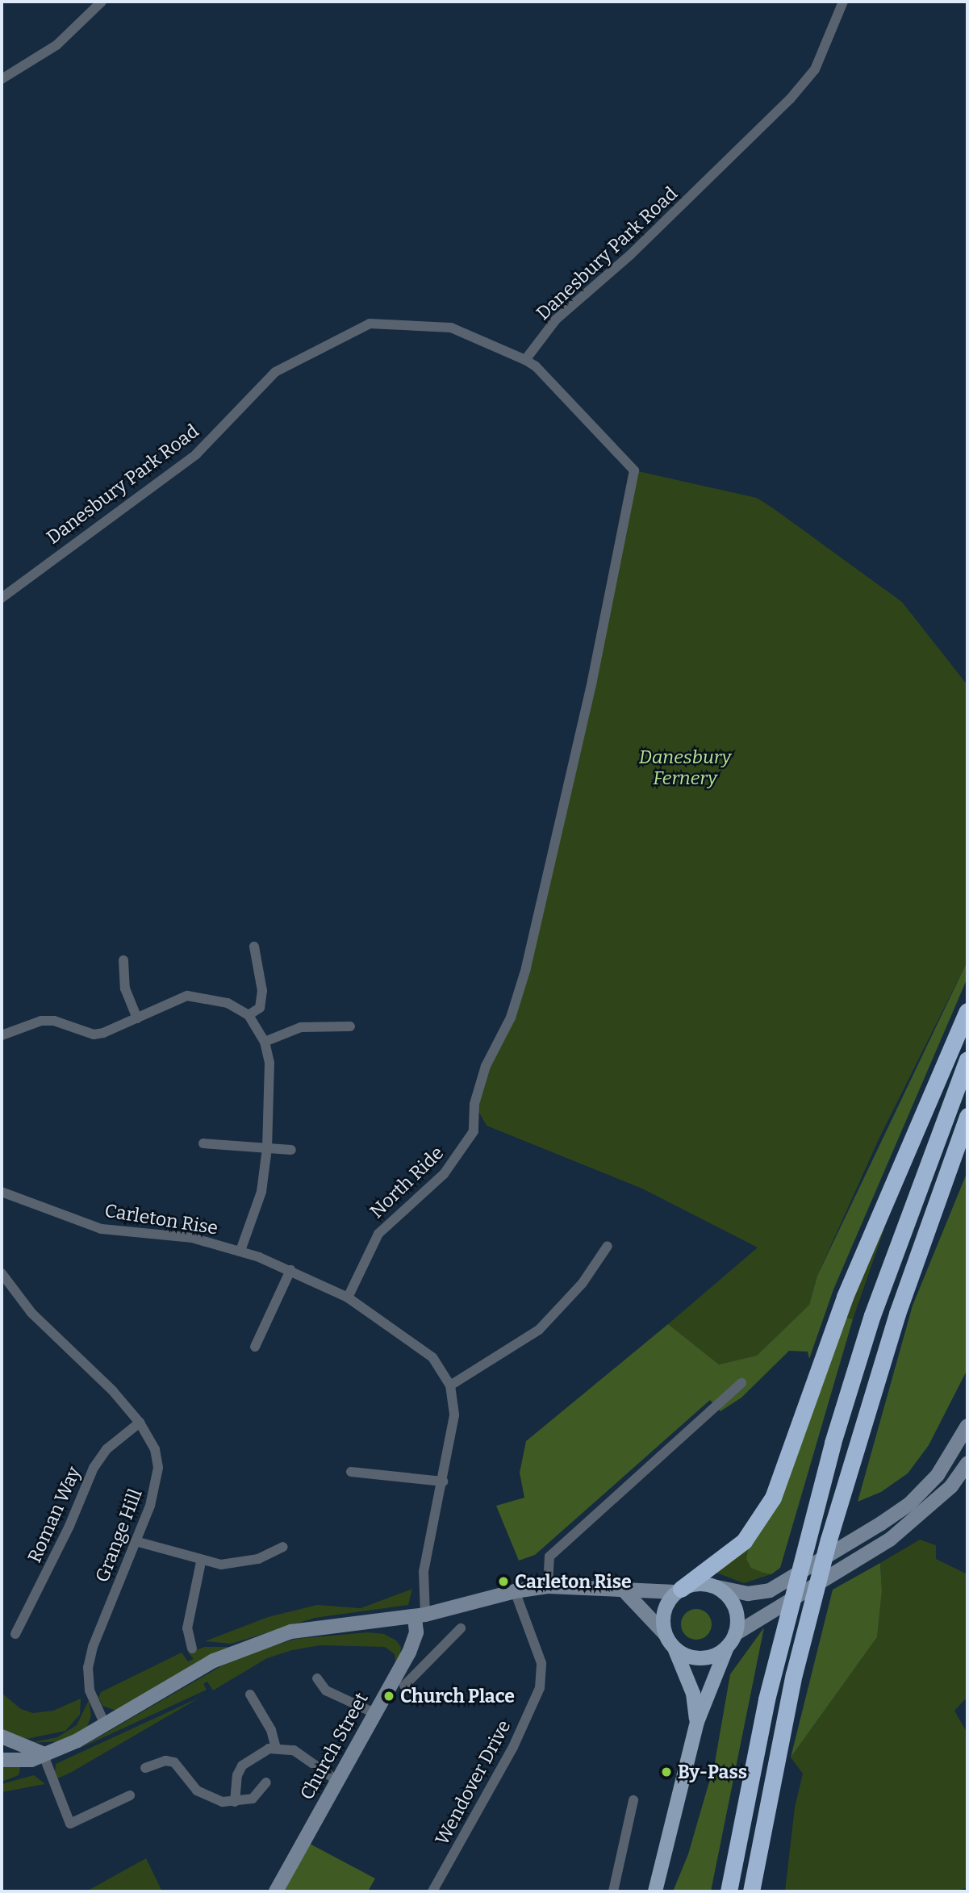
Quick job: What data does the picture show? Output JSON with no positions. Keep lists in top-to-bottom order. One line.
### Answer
{"streets":{"main road":["Church Street"],"street":["Danesbury Park Road","North Ride","Carleton Rise","Roman Way","Grange Hill","Wendover Drive"]},"crossings":[["Danesbury Park Road","North Ride"],["North Ride","Carleton Rise"],["Carleton Rise","Church Street"],["Roman Way","Grange Hill"]],"parks":["Danesbury Fernery"],"places":["Carleton Rise","Church Place","By-Pass"]}
